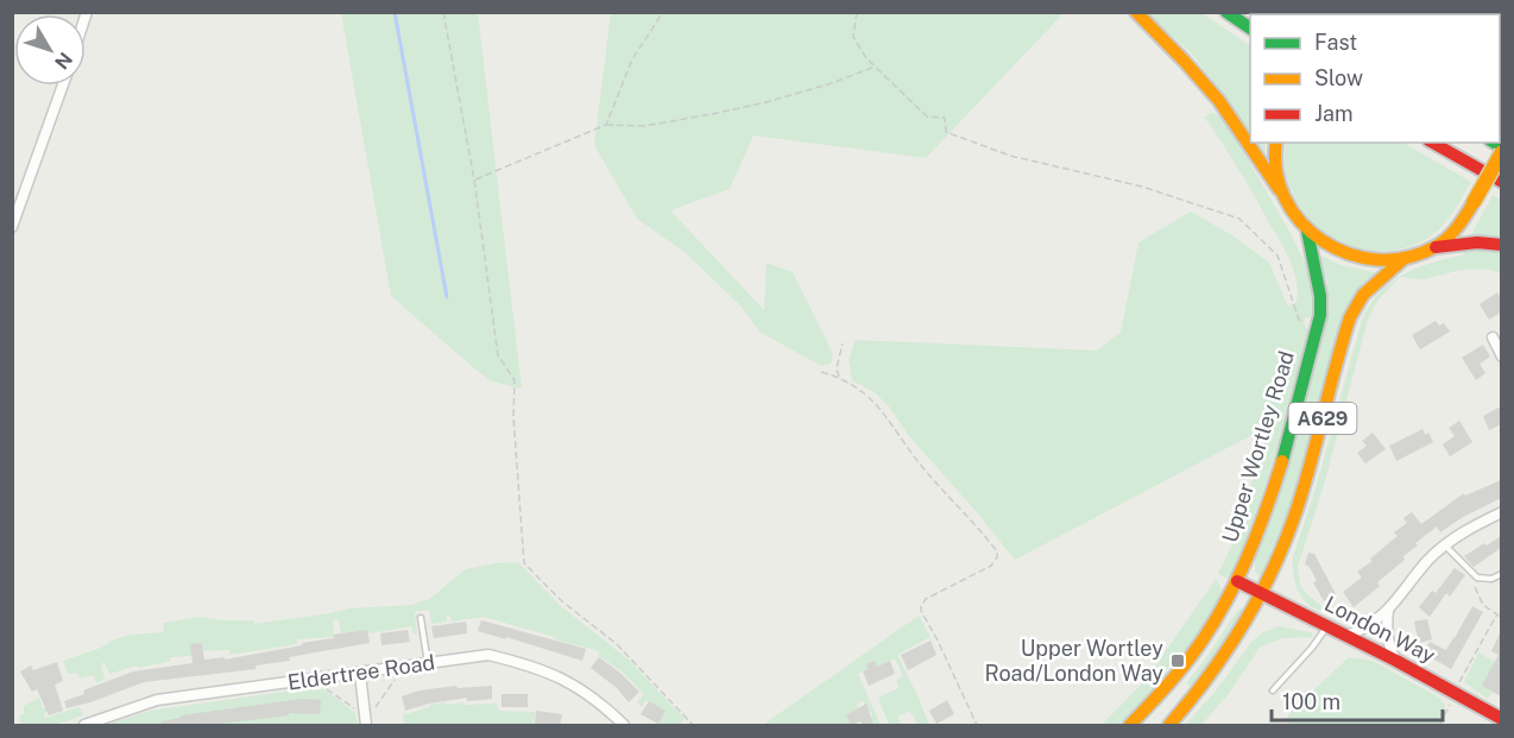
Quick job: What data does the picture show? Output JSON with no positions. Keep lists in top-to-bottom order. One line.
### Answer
{"streets":{"main road":["A629","Upper Wortley Road","London Way"],"street":["Eldertree Road"]},"crossings":[["A629","Upper Wortley Road"],["A629","London Way"],["Upper Wortley Road","London Way"]],"places":{"transit":["Upper Wortley Road/London Way"]},"legend":["Fast","Slow","Jam"],"scale_bar":"100 m","north":"bottom right"}
